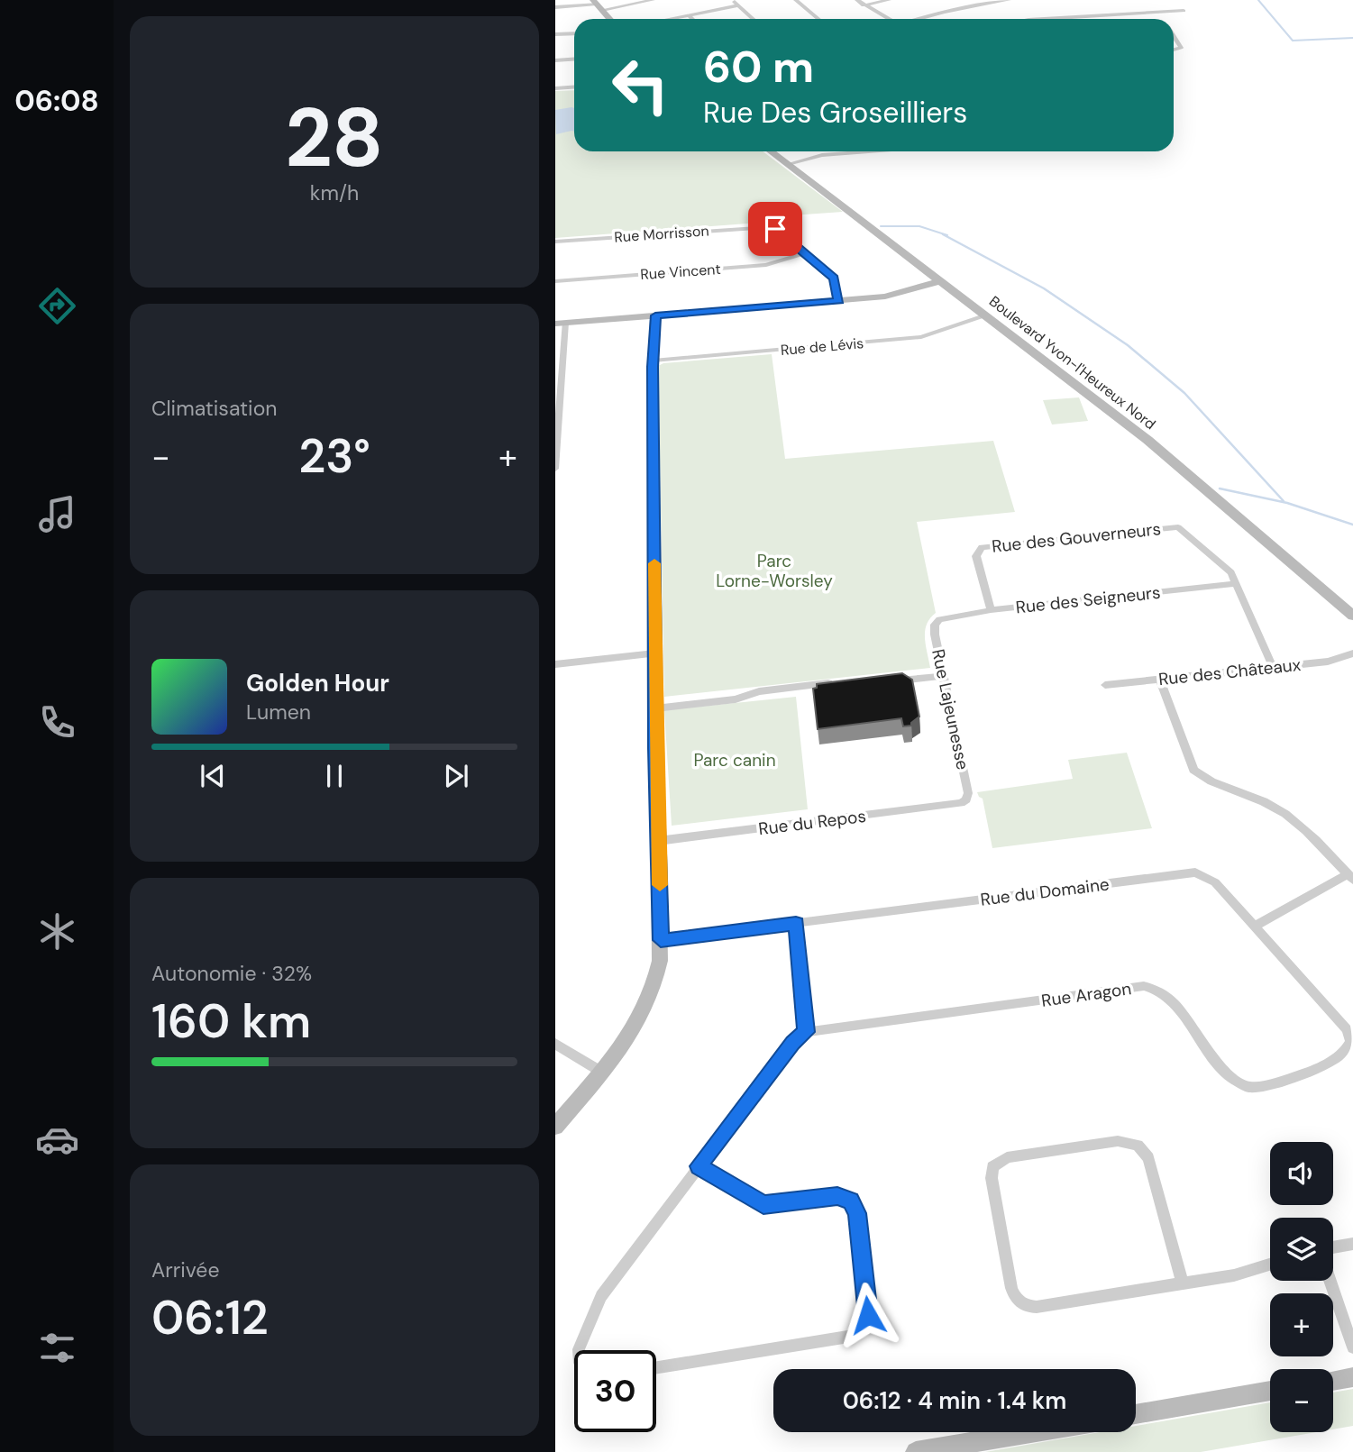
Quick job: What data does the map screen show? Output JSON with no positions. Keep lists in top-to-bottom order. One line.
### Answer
{"streets":{"street":["Rue Morrisson","Rue Vincent","Rue de Lévis","Boulevard Yvon-l'Heureux Nord","Rue des Gouverneurs","Rue des Seigneurs","Rue des Châteaux","Rue Lajeunesse","Rue du Repos","Rue du Domaine","Rue Aragon"]},"crossings":[["Rue Morrisson","Rue Vincent"],["Rue de Lévis","Boulevard Yvon-l'Heureux Nord"],["Rue des Gouverneurs","Rue des Seigneurs"],["Rue des Gouverneurs","Rue des Châteaux"],["Rue des Seigneurs","Rue Lajeunesse"],["Rue Lajeunesse","Rue du Repos"],["Rue du Domaine","Rue Aragon"]],"parks":["Parc Lorne-Worsley","Parc canin"],"page":{"tabs":"06:08","tile":[["28","km/h"],"Climatisation",["Autonomie · 32%","160 km"],["Arrivée","06:12"]],"turn":["60 m","Rue Des Groseilliers"],"heat":["−","23°","+"],"song":["Golden Hour","Lumen"],"map_buttons":["+","−"],"limit":"30","trip":"06:12 · 4 min · 1.4 km"}}
